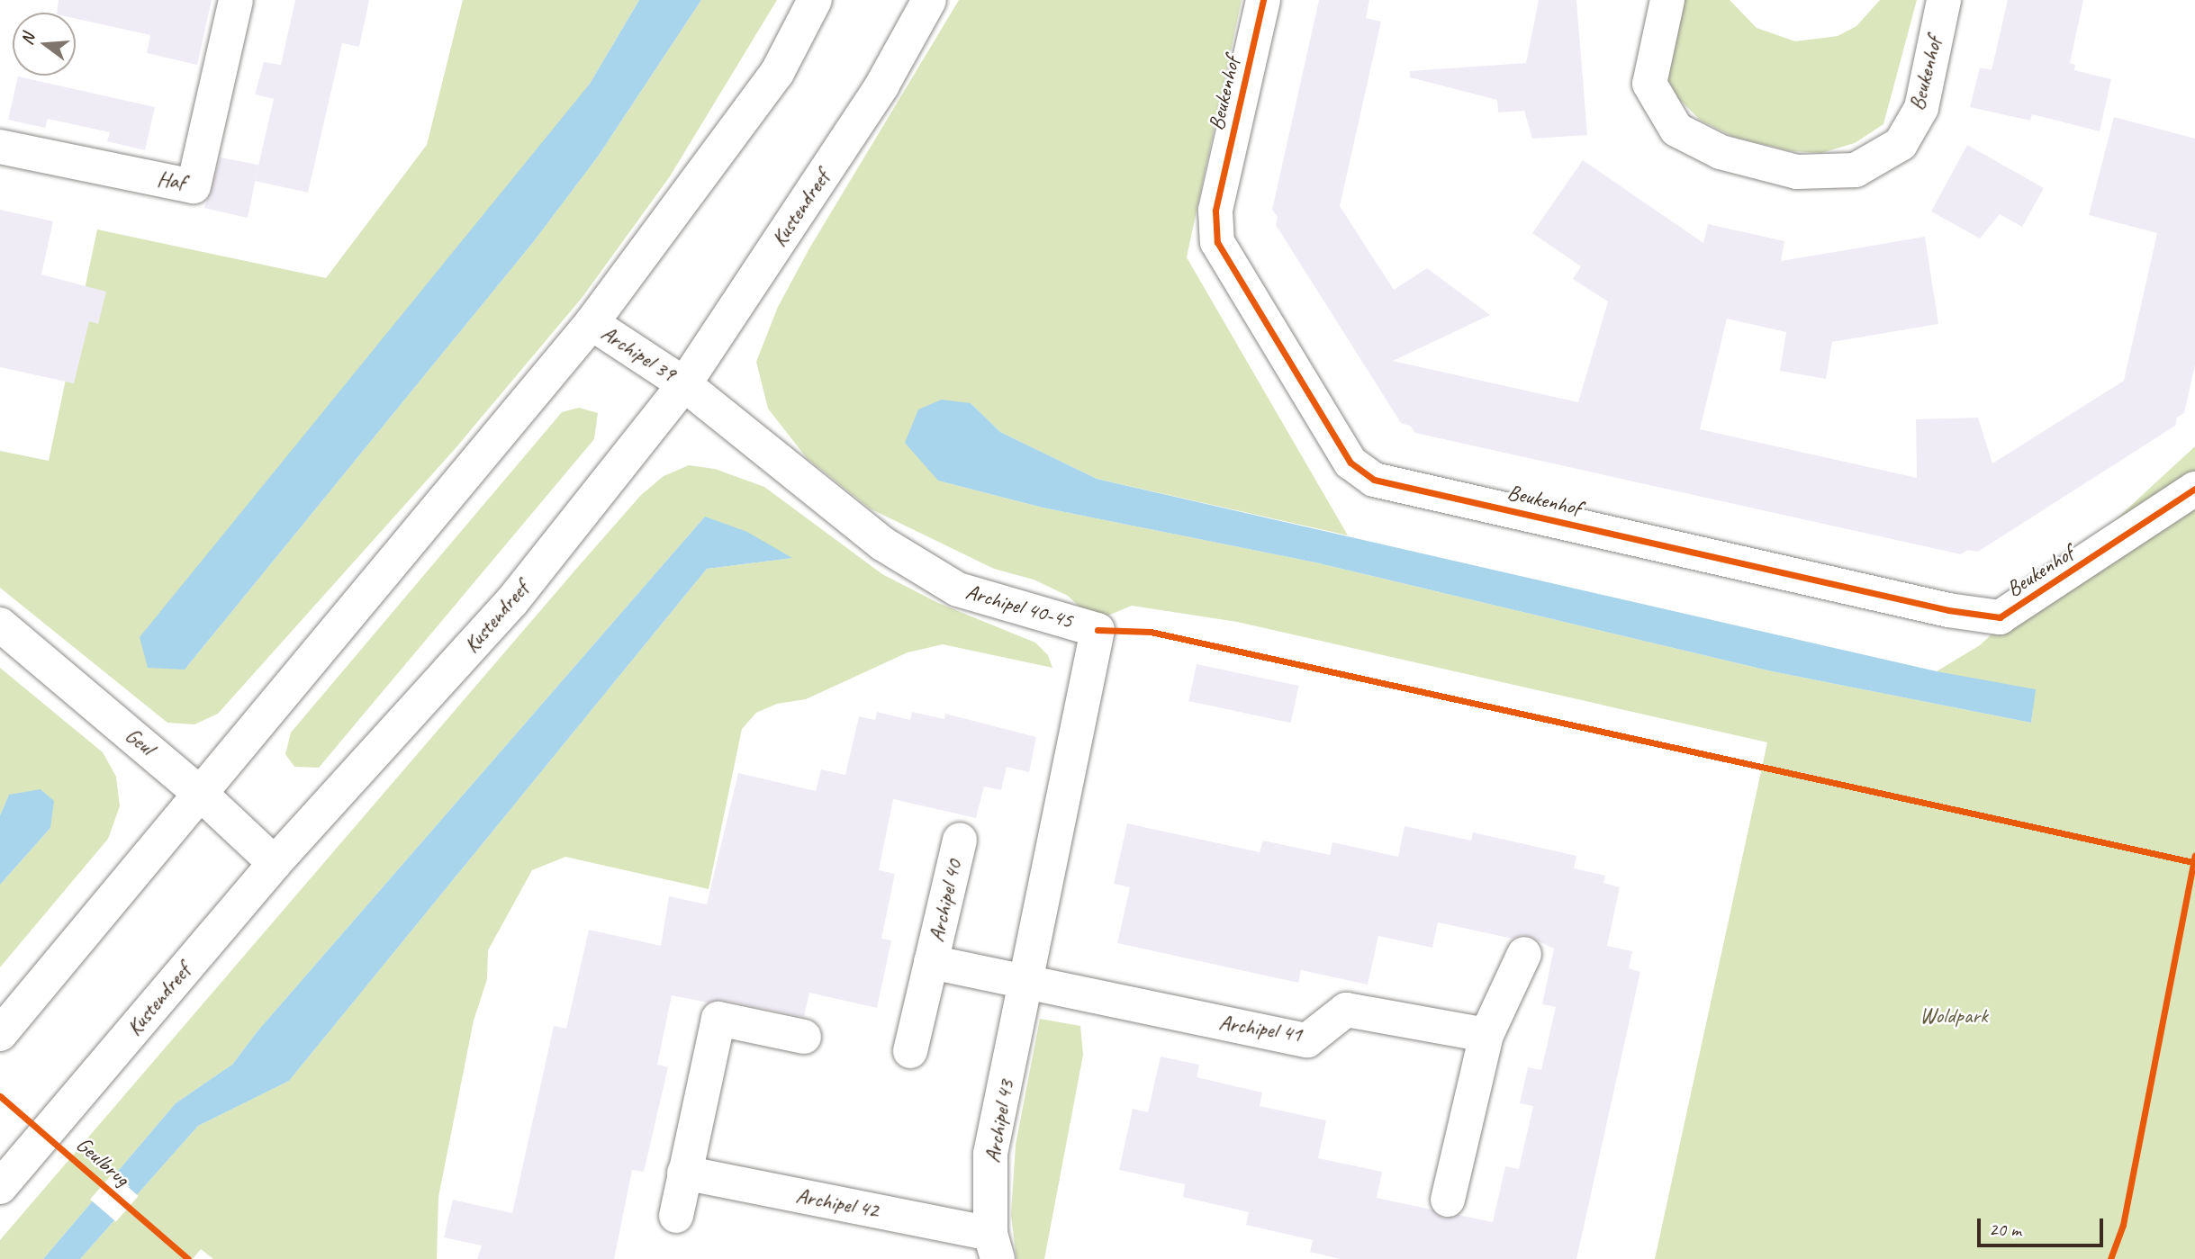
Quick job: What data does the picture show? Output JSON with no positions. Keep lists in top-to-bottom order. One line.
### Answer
{"streets":{"street":["Beukenhof","Haf","Kustendreef","Archipel 39","Archipel 40-45","Geul","Archipel 40","Archipel 41","Archipel 43","Archipel 42"],"cycle path":["Geulbrug"]},"crossings":[["Kustendreef","Archipel 39"],["Kustendreef","Archipel 40-45"],["Kustendreef","Geul"],["Archipel 39","Archipel 40-45"],["Archipel 40-45","Archipel 40"],["Archipel 40-45","Archipel 41"],["Archipel 40-45","Archipel 43"],["Archipel 40","Archipel 41"],["Archipel 40","Archipel 43"],["Archipel 41","Archipel 43"],["Archipel 43","Archipel 42"]],"parks":["Woldpark"],"scale_bar":"20 m","north":"left"}
